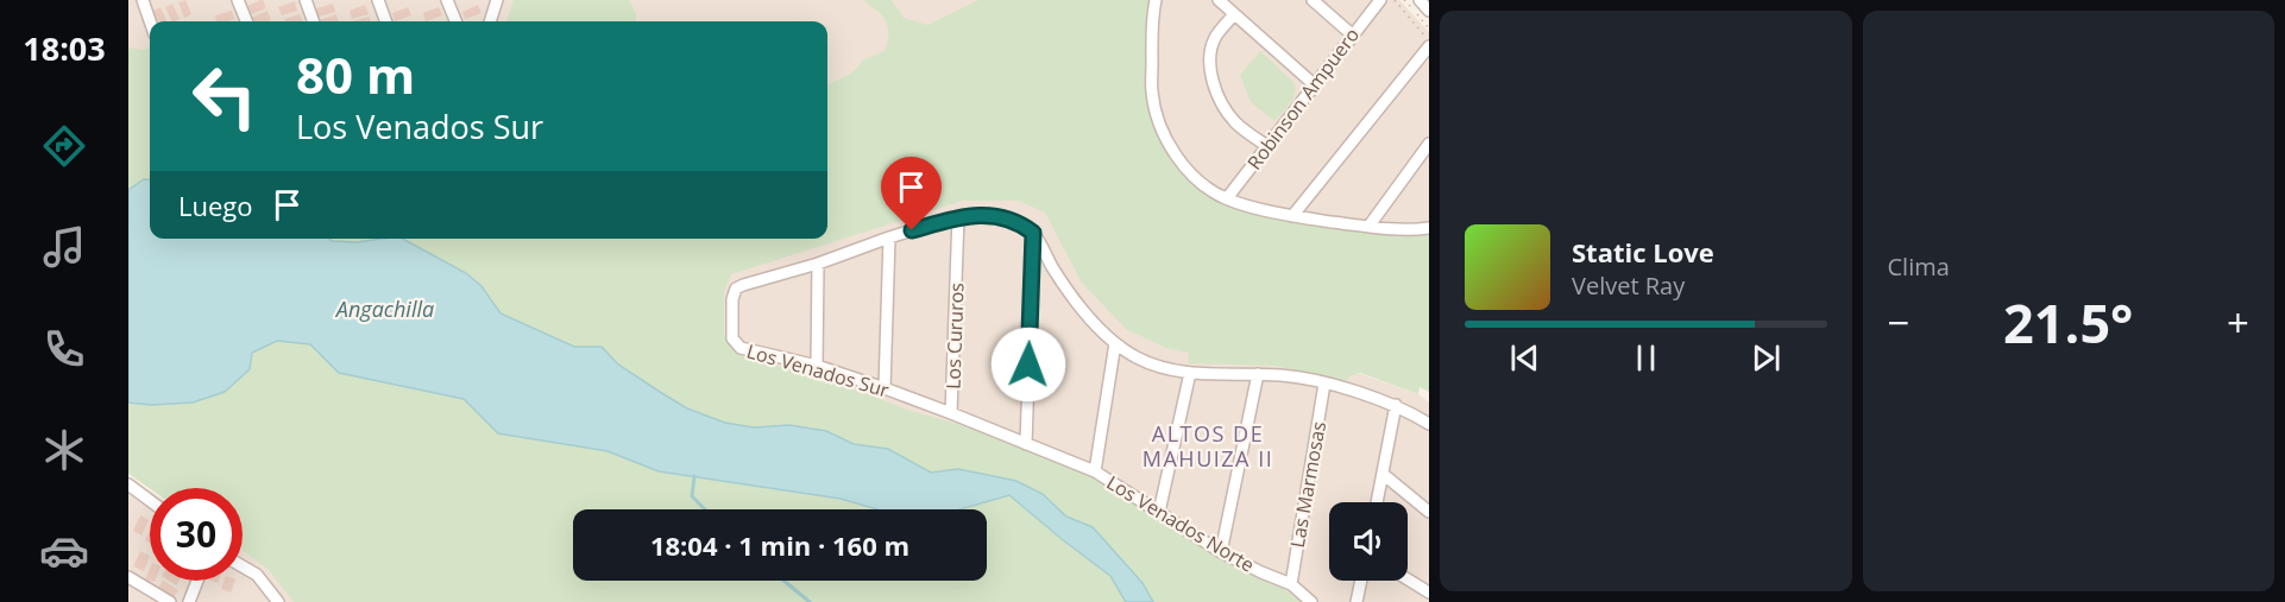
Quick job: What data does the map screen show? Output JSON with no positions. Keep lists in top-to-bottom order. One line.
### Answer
{"streets":{"street":["Robinson Ampuero","Los Cururos","Los Venados Sur","Las Marmosas","Los Venados Norte"]},"crossings":[["Los Cururos","Los Venados Sur"],["Los Venados Sur","Los Venados Norte"],["Las Marmosas","Los Venados Norte"]],"districts":["ALTOS DE MAHUIZA II"],"water":["Angachilla"],"page":{"tabs":"18:03","tile":"Clima","turn":["80 m","Los Venados Sur"],"then":"Luego","song":["Static Love","Velvet Ray"],"heat":["−","21.5°","+"],"limit":"30","trip":"18:04 · 1 min · 160 m"}}
